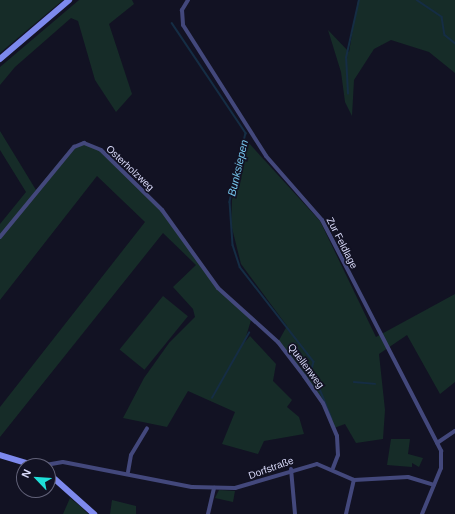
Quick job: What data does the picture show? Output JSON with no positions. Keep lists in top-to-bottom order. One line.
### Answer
{"streets":{"street":["Osterholzweg","Zur Feldlage","Quellenweg","Dorfstraße"]},"crossings":[["Osterholzweg","Quellenweg"],["Quellenweg","Dorfstraße"]],"water":["Bunksiepen"],"north":"top left"}
